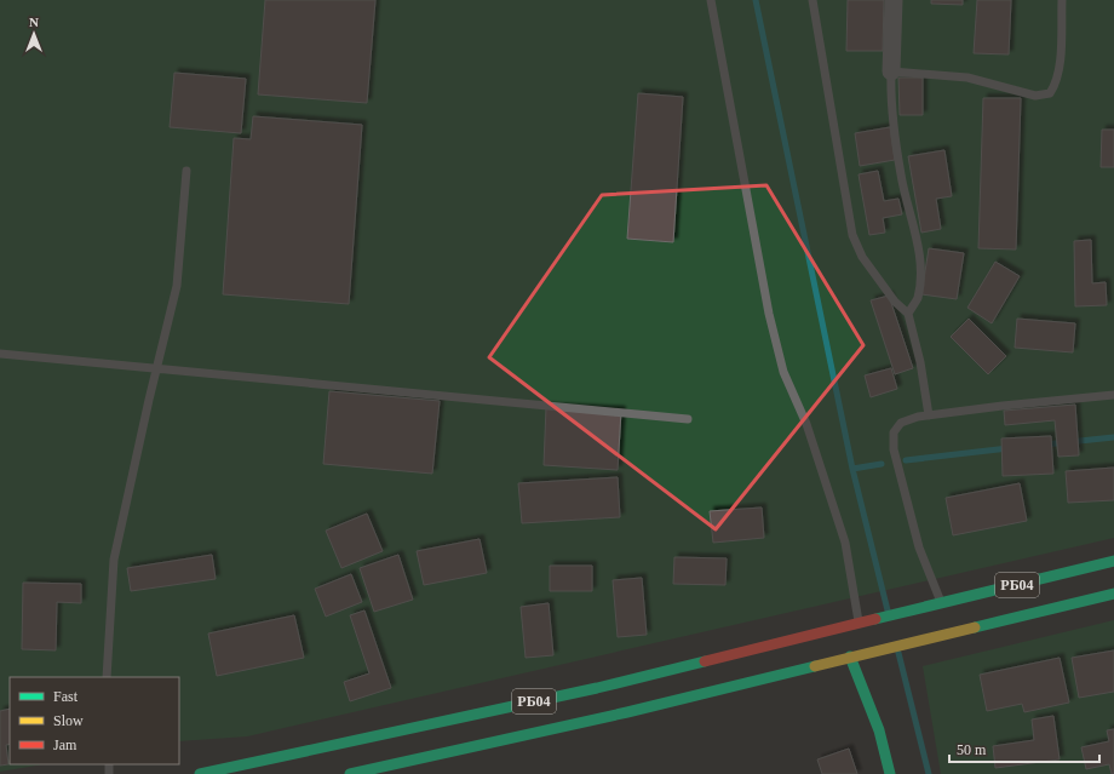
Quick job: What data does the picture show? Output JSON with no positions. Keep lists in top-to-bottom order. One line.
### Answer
{"streets":{"main road":["РБ04"]},"legend":["Fast","Slow","Jam"],"scale_bar":"50 m","north":"top"}
